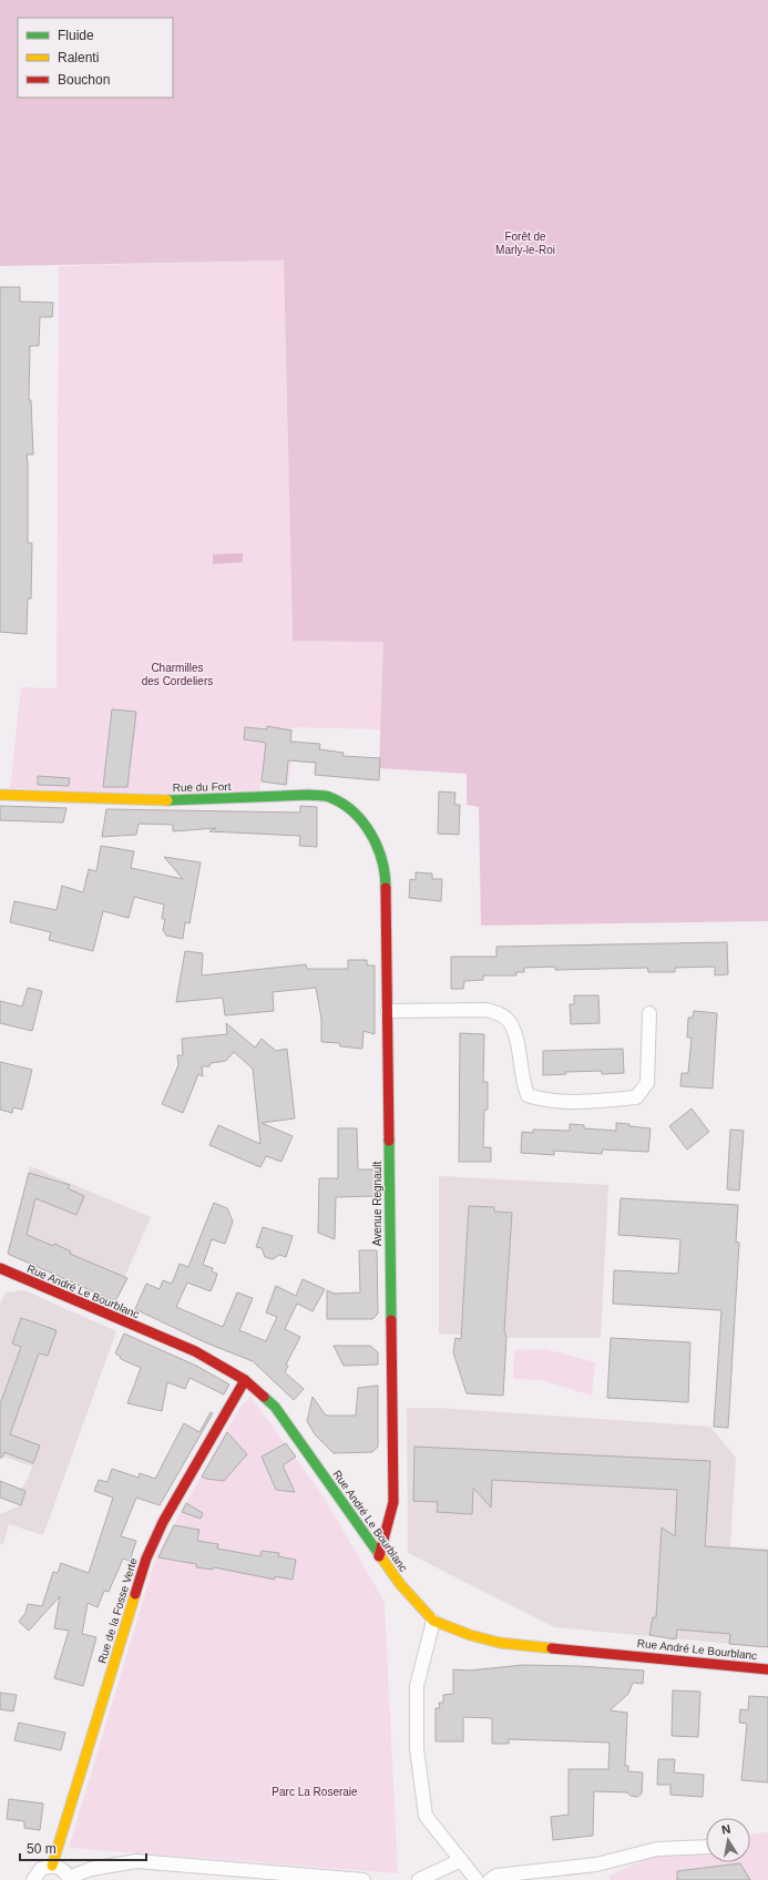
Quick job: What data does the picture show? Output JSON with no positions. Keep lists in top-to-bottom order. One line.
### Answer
{"streets":{"street":["Rue du Fort","Avenue Regnault","Rue André Le Bourblanc","Rue de la Fosse Verte"]},"crossings":[["Rue du Fort","Avenue Regnault"],["Avenue Regnault","Rue André Le Bourblanc"],["Rue André Le Bourblanc","Rue de la Fosse Verte"]],"parks":["Forêt de Marly-le-Roi","Charmilles des Cordeliers","Parc La Roseraie"],"legend":["Fluide","Ralenti","Bouchon"],"scale_bar":"50 m","north":"top"}
